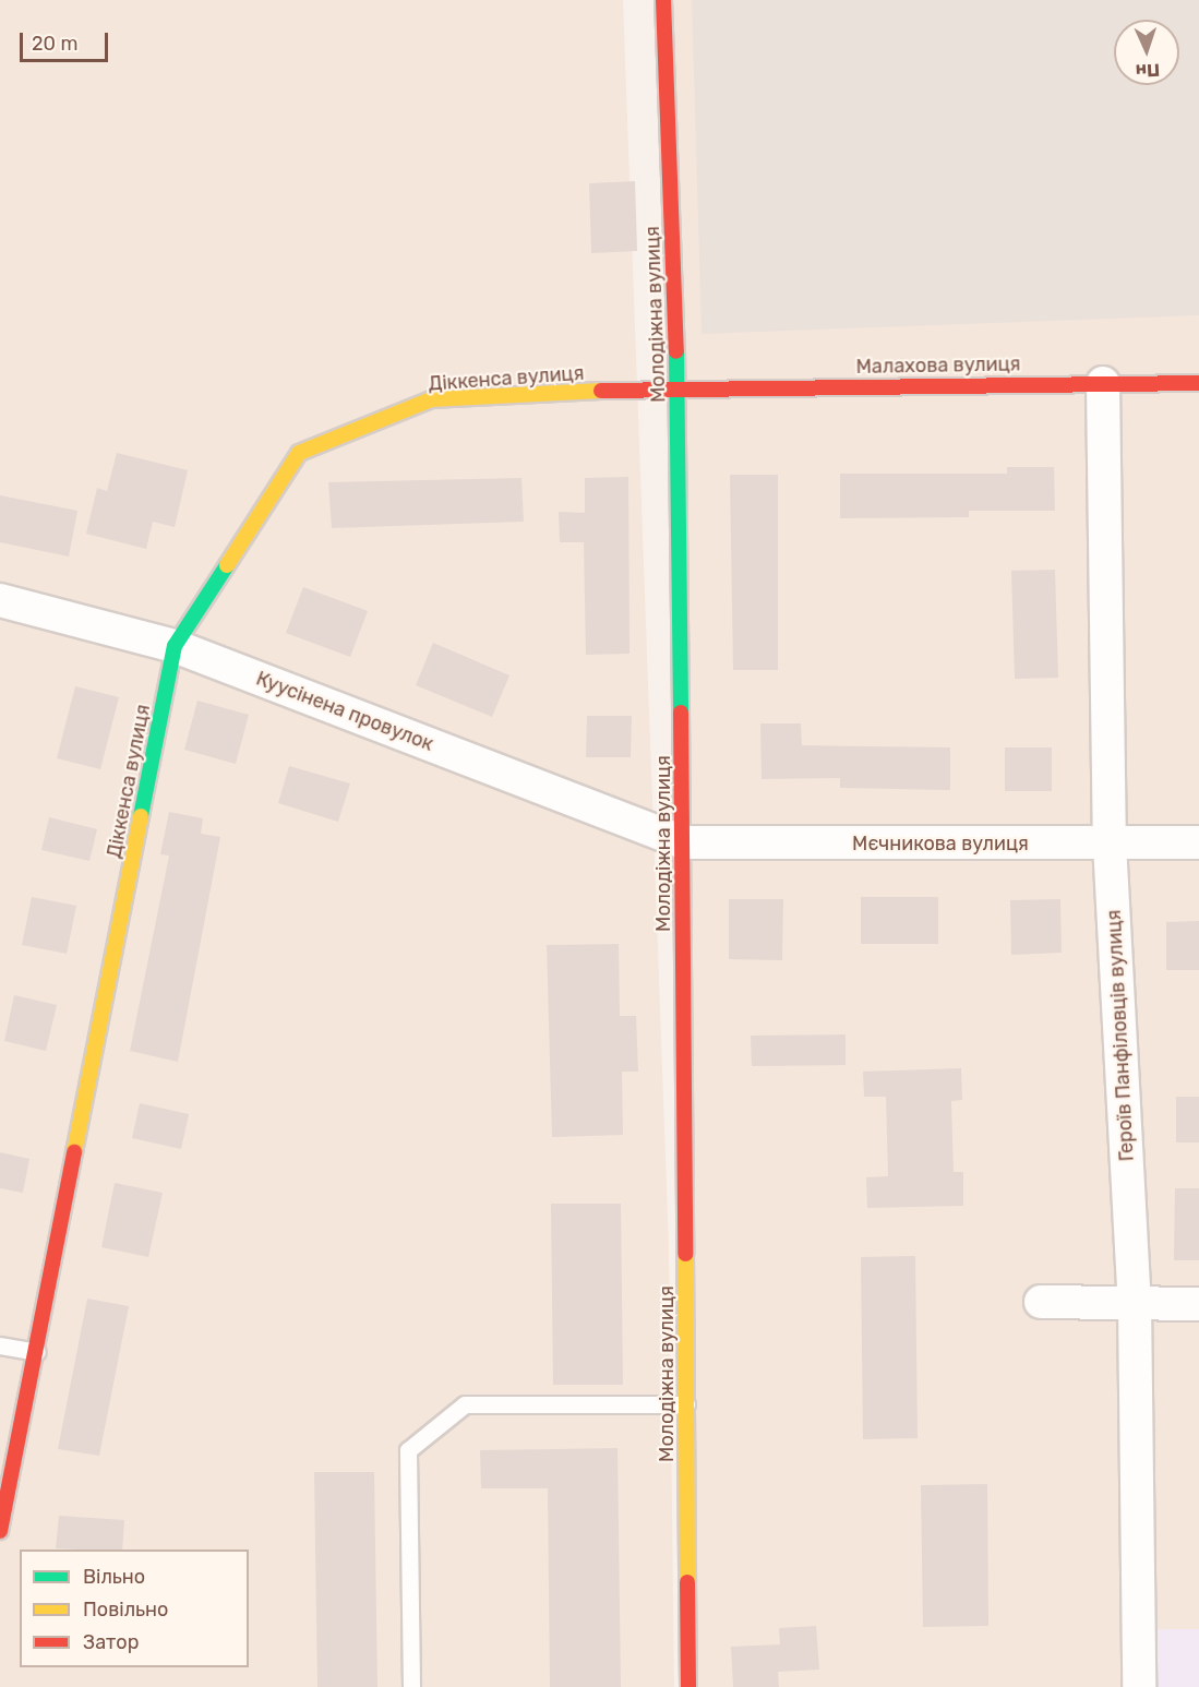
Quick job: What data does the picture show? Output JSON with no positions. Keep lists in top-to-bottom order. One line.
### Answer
{"streets":{"street":["Молодіжна вулиця","Малахова вулиця","Діккенса вулиця","Куусінена провулок","Мєчникова вулиця","Героїв Панфіловців вулиця"]},"crossings":[["Молодіжна вулиця","Малахова вулиця"],["Молодіжна вулиця","Діккенса вулиця"],["Молодіжна вулиця","Куусінена провулок"],["Молодіжна вулиця","Мєчникова вулиця"],["Малахова вулиця","Діккенса вулиця"],["Малахова вулиця","Героїв Панфіловців вулиця"],["Діккенса вулиця","Куусінена провулок"],["Куусінена провулок","Мєчникова вулиця"],["Мєчникова вулиця","Героїв Панфіловців вулиця"]],"legend":["Вільно","Повільно","Затор"],"scale_bar":"20 m","north":"bottom"}
